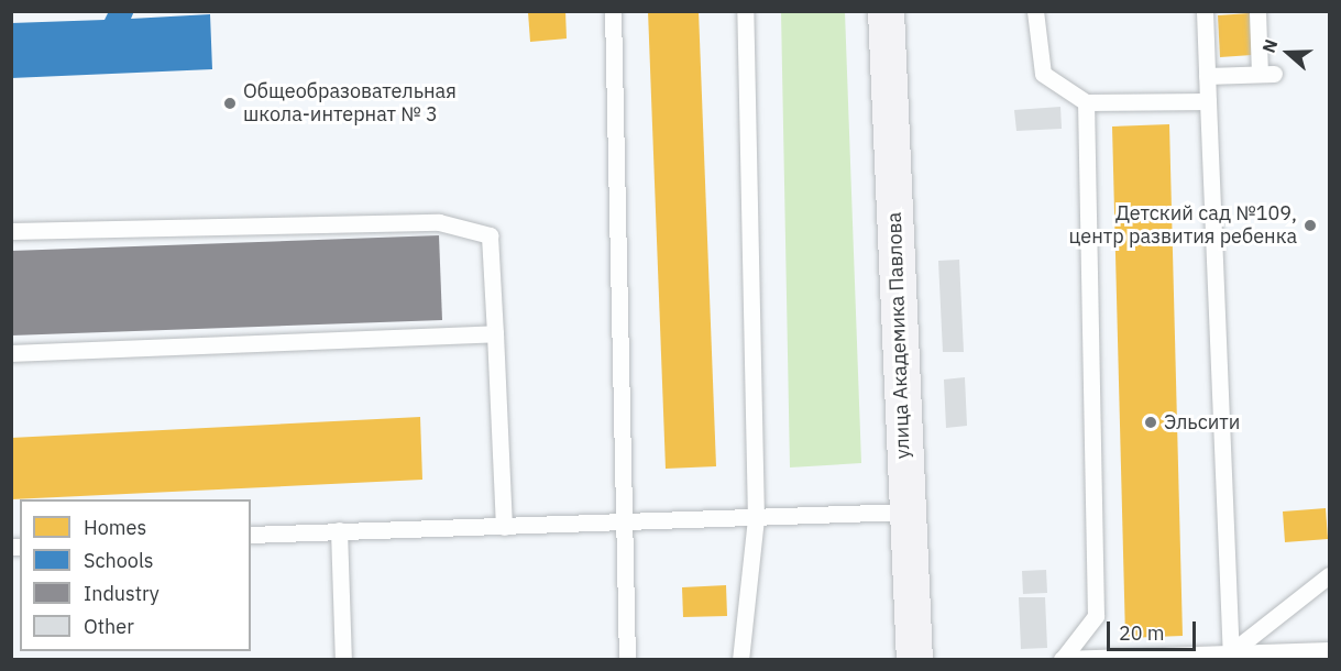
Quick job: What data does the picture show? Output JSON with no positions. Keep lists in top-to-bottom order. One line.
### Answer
{"streets":{"main road":["улица Академика Павлова"]},"places":["Общеобразовательная школа-интернат № 3","Детский сад №109, центр развития ребенка","Эльсити"],"legend":["Homes","Schools","Industry","Other"],"scale_bar":"20 m","north":"left"}
